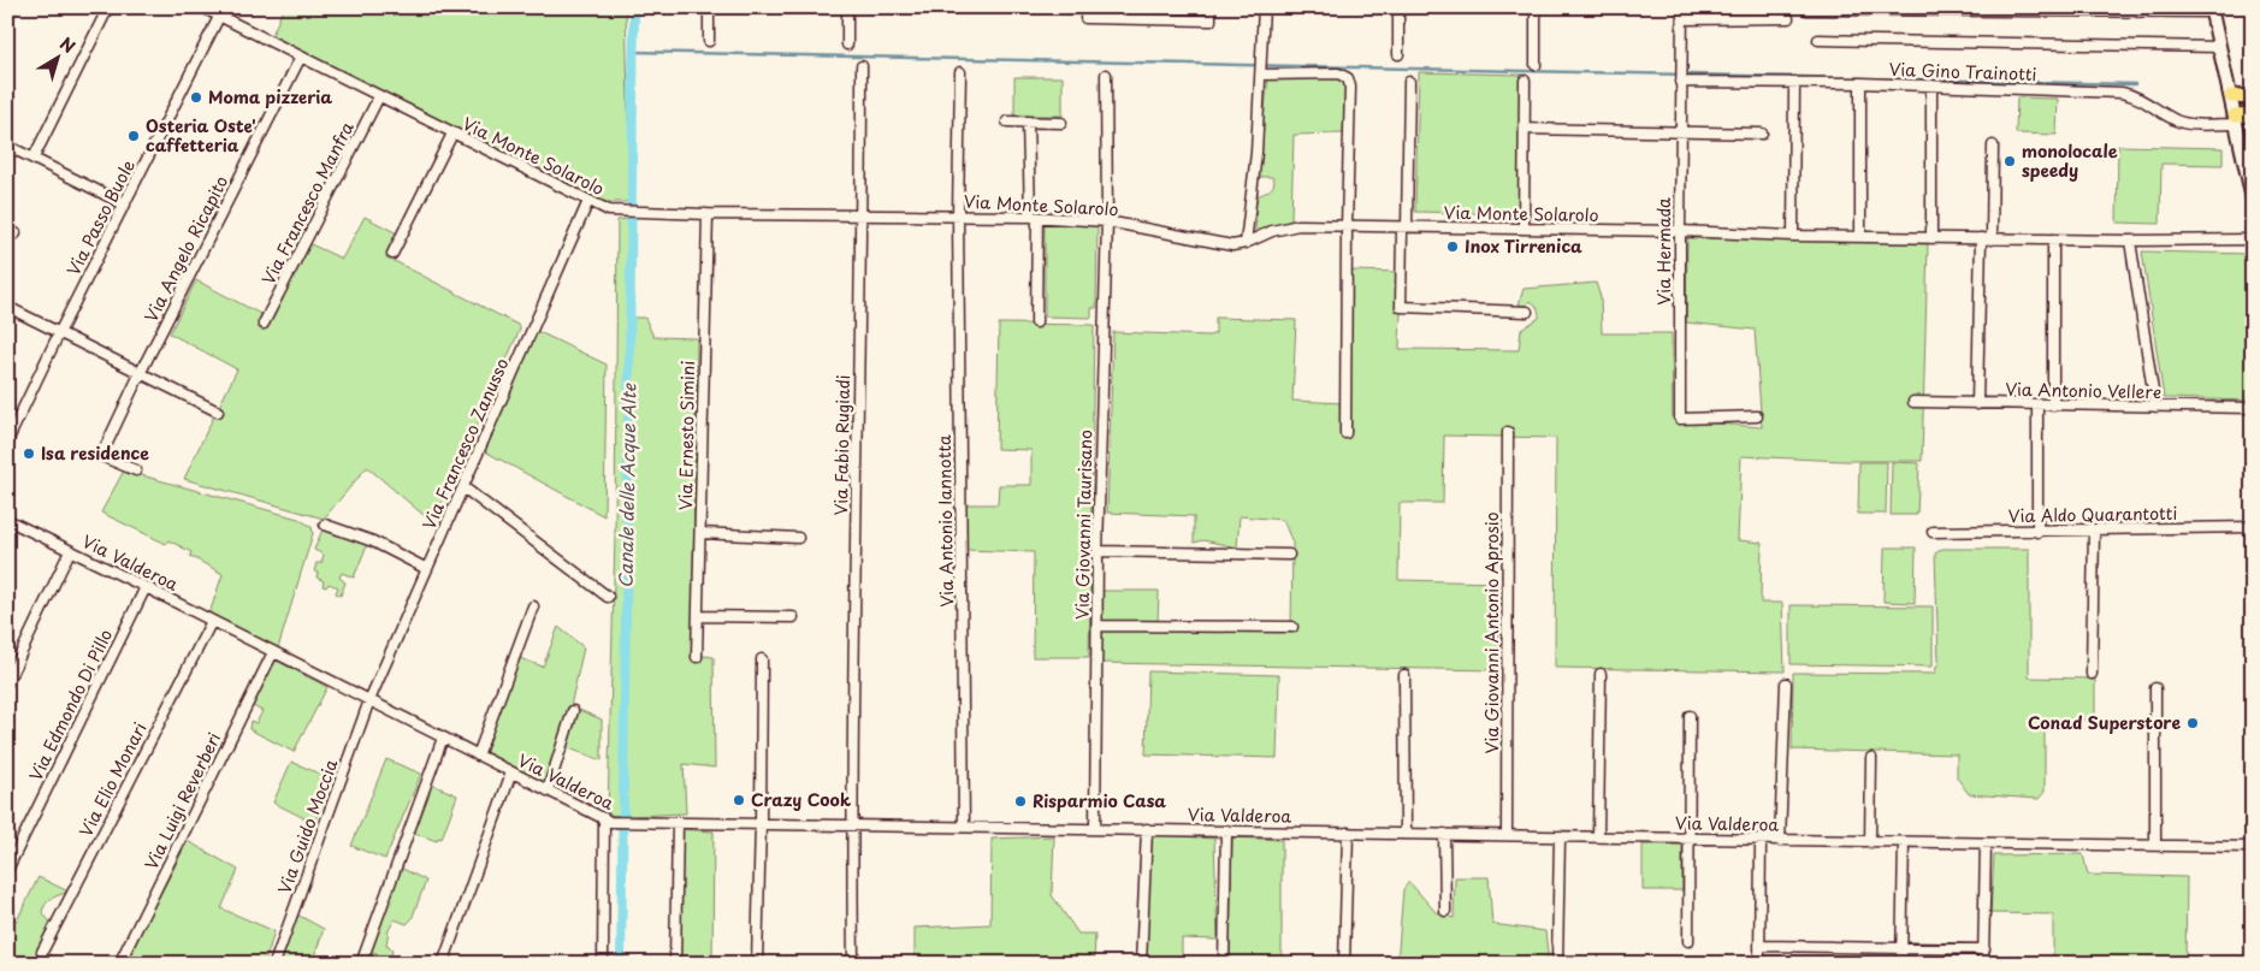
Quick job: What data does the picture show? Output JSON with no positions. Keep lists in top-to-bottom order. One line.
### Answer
{"streets":{"street":["Via Gino Trainotti","Via Monte Solarolo","Via Francesco Manfra","Via Passo Buole","Via Angelo Ricapito","Via Hermada","Via Antonio Vellere","Via Ernesto Simini","Via Francesco Zanusso","Via Fabio Rugiadi","Via Aldo Quarantotti","Via Antonio Iannotta","Via Giovanni Taurisano","Via Valderoa","Via Giovanni Antonio Aprosio","Via Edmondo Di Pillo","Via Elio Monari","Via Luigi Reverberi","Via Guido Moccia"]},"crossings":[["Via Gino Trainotti","Via Hermada"],["Via Monte Solarolo","Via Francesco Manfra"],["Via Monte Solarolo","Via Passo Buole"],["Via Monte Solarolo","Via Angelo Ricapito"],["Via Monte Solarolo","Via Hermada"],["Via Monte Solarolo","Via Ernesto Simini"],["Via Monte Solarolo","Via Francesco Zanusso"],["Via Monte Solarolo","Via Fabio Rugiadi"],["Via Monte Solarolo","Via Antonio Iannotta"],["Via Monte Solarolo","Via Giovanni Taurisano"],["Via Francesco Zanusso","Via Valderoa"],["Via Francesco Zanusso","Via Guido Moccia"],["Via Fabio Rugiadi","Via Valderoa"],["Via Antonio Iannotta","Via Valderoa"],["Via Giovanni Taurisano","Via Valderoa"],["Via Valderoa","Via Giovanni Antonio Aprosio"],["Via Valderoa","Via Edmondo Di Pillo"],["Via Valderoa","Via Elio Monari"],["Via Valderoa","Via Luigi Reverberi"],["Via Valderoa","Via Guido Moccia"]],"water":["Canale delle Acque Alte"],"places":["Moma pizzeria","Osteria Oste' caffetteria","monolocale speedy","Inox Tirrenica","Isa residence","Conad Superstore","Crazy Cook","Risparmio Casa"],"north":"top right"}
